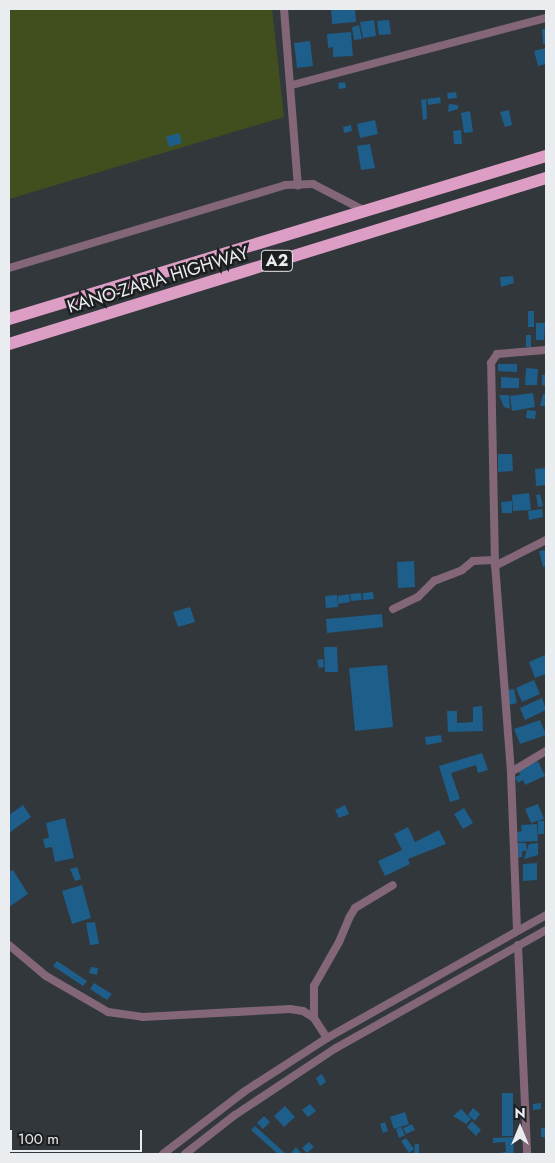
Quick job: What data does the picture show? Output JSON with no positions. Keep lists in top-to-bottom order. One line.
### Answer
{"streets":{"highway":["A2","KANO-ZARIA HIGHWAY"]},"scale_bar":"100 m","north":"top"}
